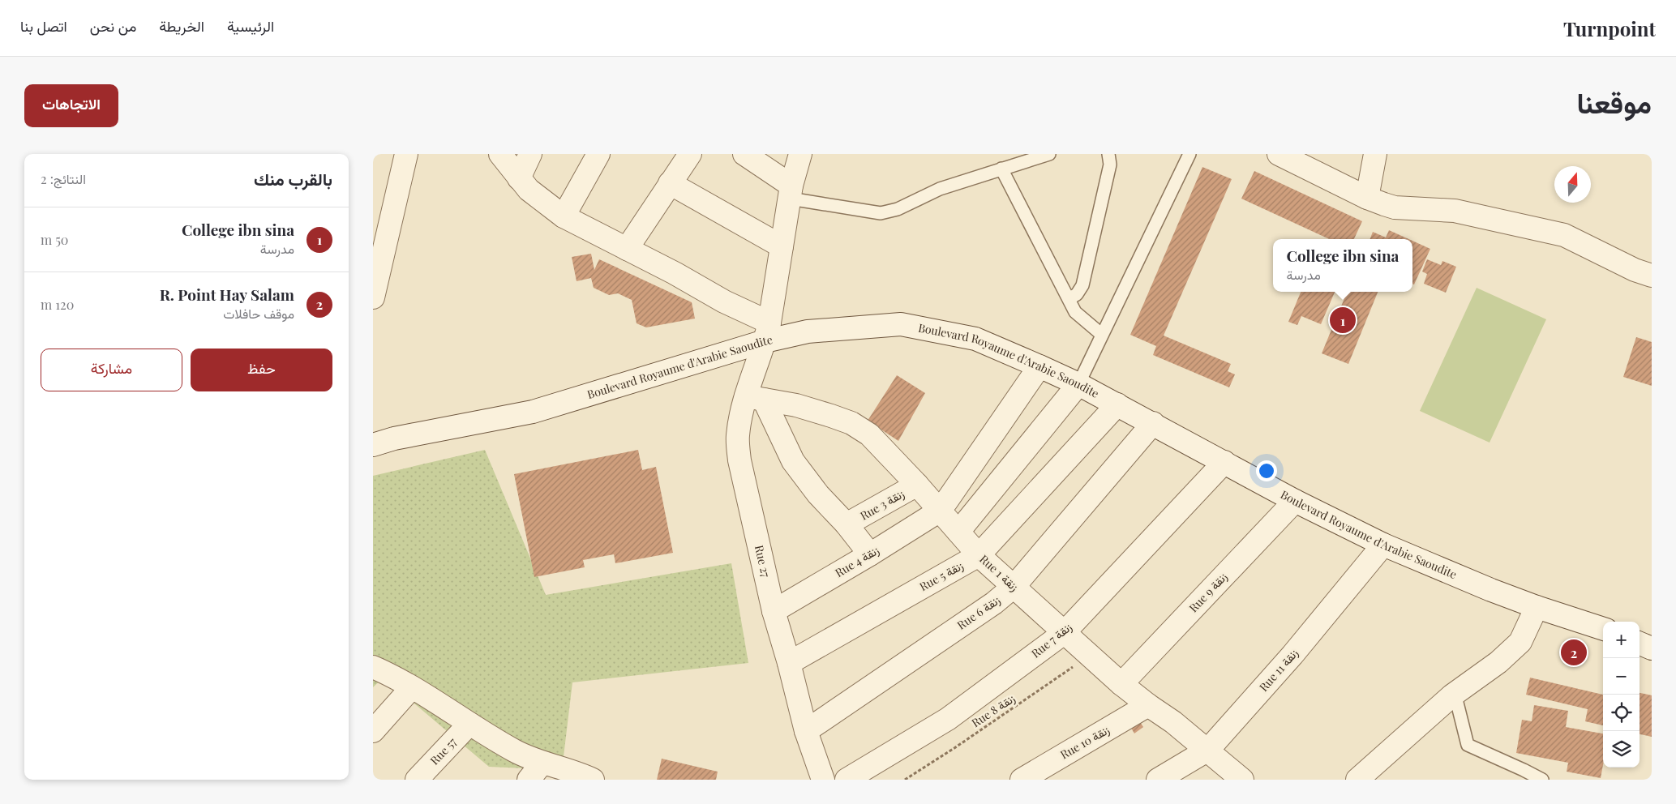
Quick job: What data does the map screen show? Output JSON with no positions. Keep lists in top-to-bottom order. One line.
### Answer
{"streets":{"street":["Boulevard Royaume d'Arabie Saoudite","Rue 3 زنقة","Rue 27","Rue 4 زنقة","Rue 1 زنقة","Rue 5 زنقة","Rue 9 زنقة","Rue 6 زنقة","Rue 7 زنقة","Rue 11 زنقة","Rue 10 زنقة","Rue 57"],"path":["Rue 8 زنقة"]},"crossings":[["Boulevard Royaume d'Arabie Saoudite","Rue 27"],["Boulevard Royaume d'Arabie Saoudite","Rue 4 زنقة"],["Boulevard Royaume d'Arabie Saoudite","Rue 5 زنقة"],["Boulevard Royaume d'Arabie Saoudite","Rue 9 زنقة"],["Boulevard Royaume d'Arabie Saoudite","Rue 6 زنقة"],["Boulevard Royaume d'Arabie Saoudite","Rue 7 زنقة"],["Boulevard Royaume d'Arabie Saoudite","Rue 11 زنقة"],["Rue 3 زنقة","Rue 1 زنقة"],["Rue 27","Rue 4 زنقة"],["Rue 27","Rue 1 زنقة"],["Rue 27","Rue 5 زنقة"],["Rue 27","Rue 6 زنقة"],["Rue 4 زنقة","Rue 1 زنقة"],["Rue 1 زنقة","Rue 5 زنقة"],["Rue 1 زنقة","Rue 9 زنقة"],["Rue 1 زنقة","Rue 6 زنقة"],["Rue 1 زنقة","Rue 7 زنقة"],["Rue 1 زنقة","Rue 11 زنقة"],["Rue 1 زنقة","Rue 8 زنقة"],["Rue 1 زنقة","Rue 10 زنقة"]],"north":"top","page":{"header":"Turnpoint","nav":["الرئيسية","الخريطة","من نحن","اتصل بنا"],"title":"موقعنا","buttons":["الاتجاهات",["حفظ","مشاركة"]],"heading":["بالقرب منك","النتائج: 2"],"list":[{"mark":"1","name":"College ibn sina","note":"مدرسة","value":"50 m"},{"mark":"2","name":"R. Point Hay Salam","note":"موقف حافلات","value":"120 m"}],"popup":["College ibn sina","مدرسة"],"pins":["1","2"],"map_buttons":["+","−"]}}
